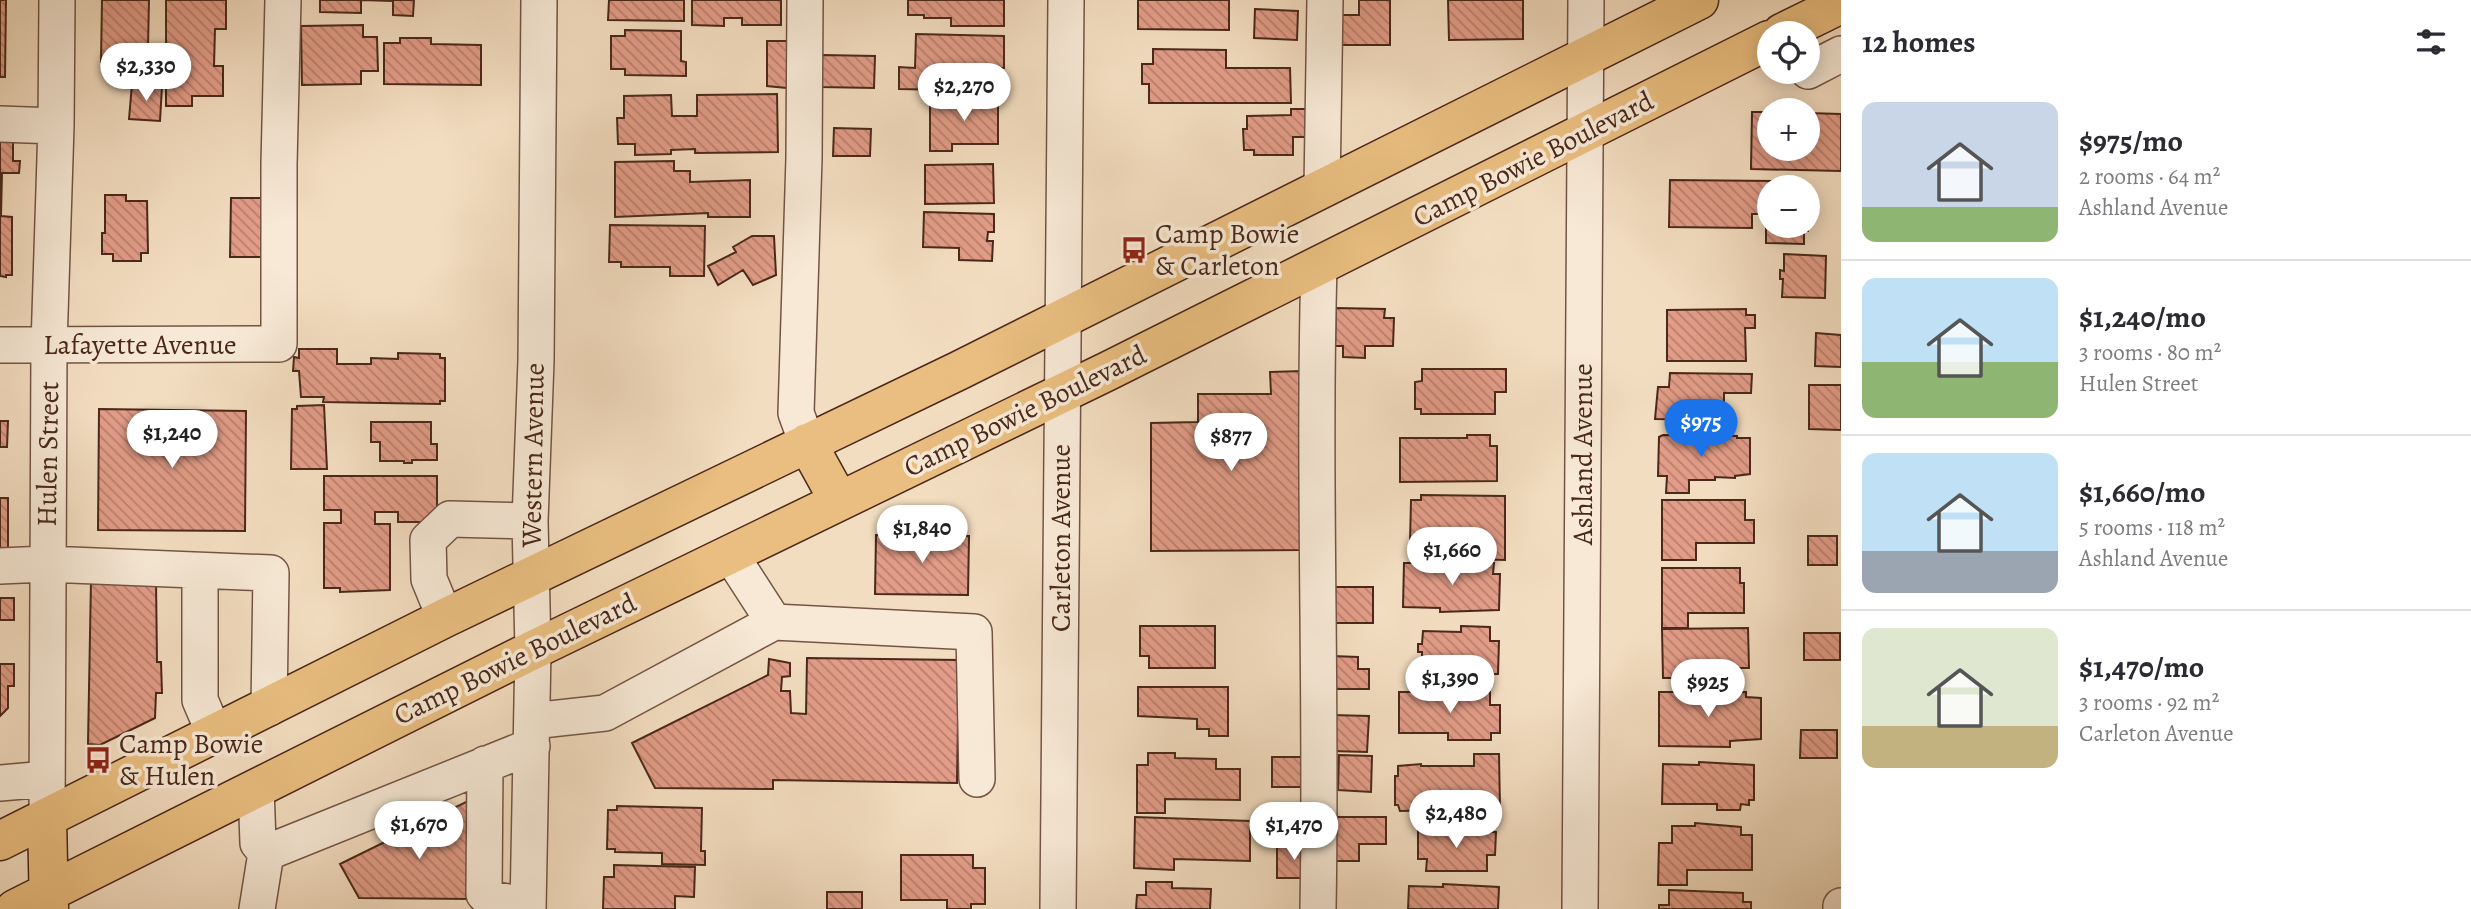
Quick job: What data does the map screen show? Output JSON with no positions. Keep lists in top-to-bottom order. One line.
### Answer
{"streets":{"main road":["Camp Bowie Boulevard","Hulen Street"],"street":["Lafayette Avenue","Ashland Avenue","Western Avenue","Carleton Avenue"]},"crossings":[["Camp Bowie Boulevard","Hulen Street"],["Camp Bowie Boulevard","Ashland Avenue"],["Camp Bowie Boulevard","Western Avenue"],["Camp Bowie Boulevard","Carleton Avenue"],["Lafayette Avenue","Hulen Street"]],"places":{"bus stop":["Camp Bowie & Carleton","Camp Bowie & Hulen"]},"page":{"heading":"12 homes","map_buttons":["+","−"],"price":["$2,330","$2,270","$975","$1,240","$877","$1,840","$1,660","$1,390","$925","$2,480","$1,670","$1,470"],"list":[{"name":"$975/mo","note":"2 rooms · 64 m² · Ashland Avenue"},{"name":"$1,240/mo","note":"3 rooms · 80 m² · Hulen Street"},{"name":"$1,660/mo","note":"5 rooms · 118 m² · Ashland Avenue"},{"name":"$1,470/mo","note":"3 rooms · 92 m² · Carleton Avenue"}]}}
